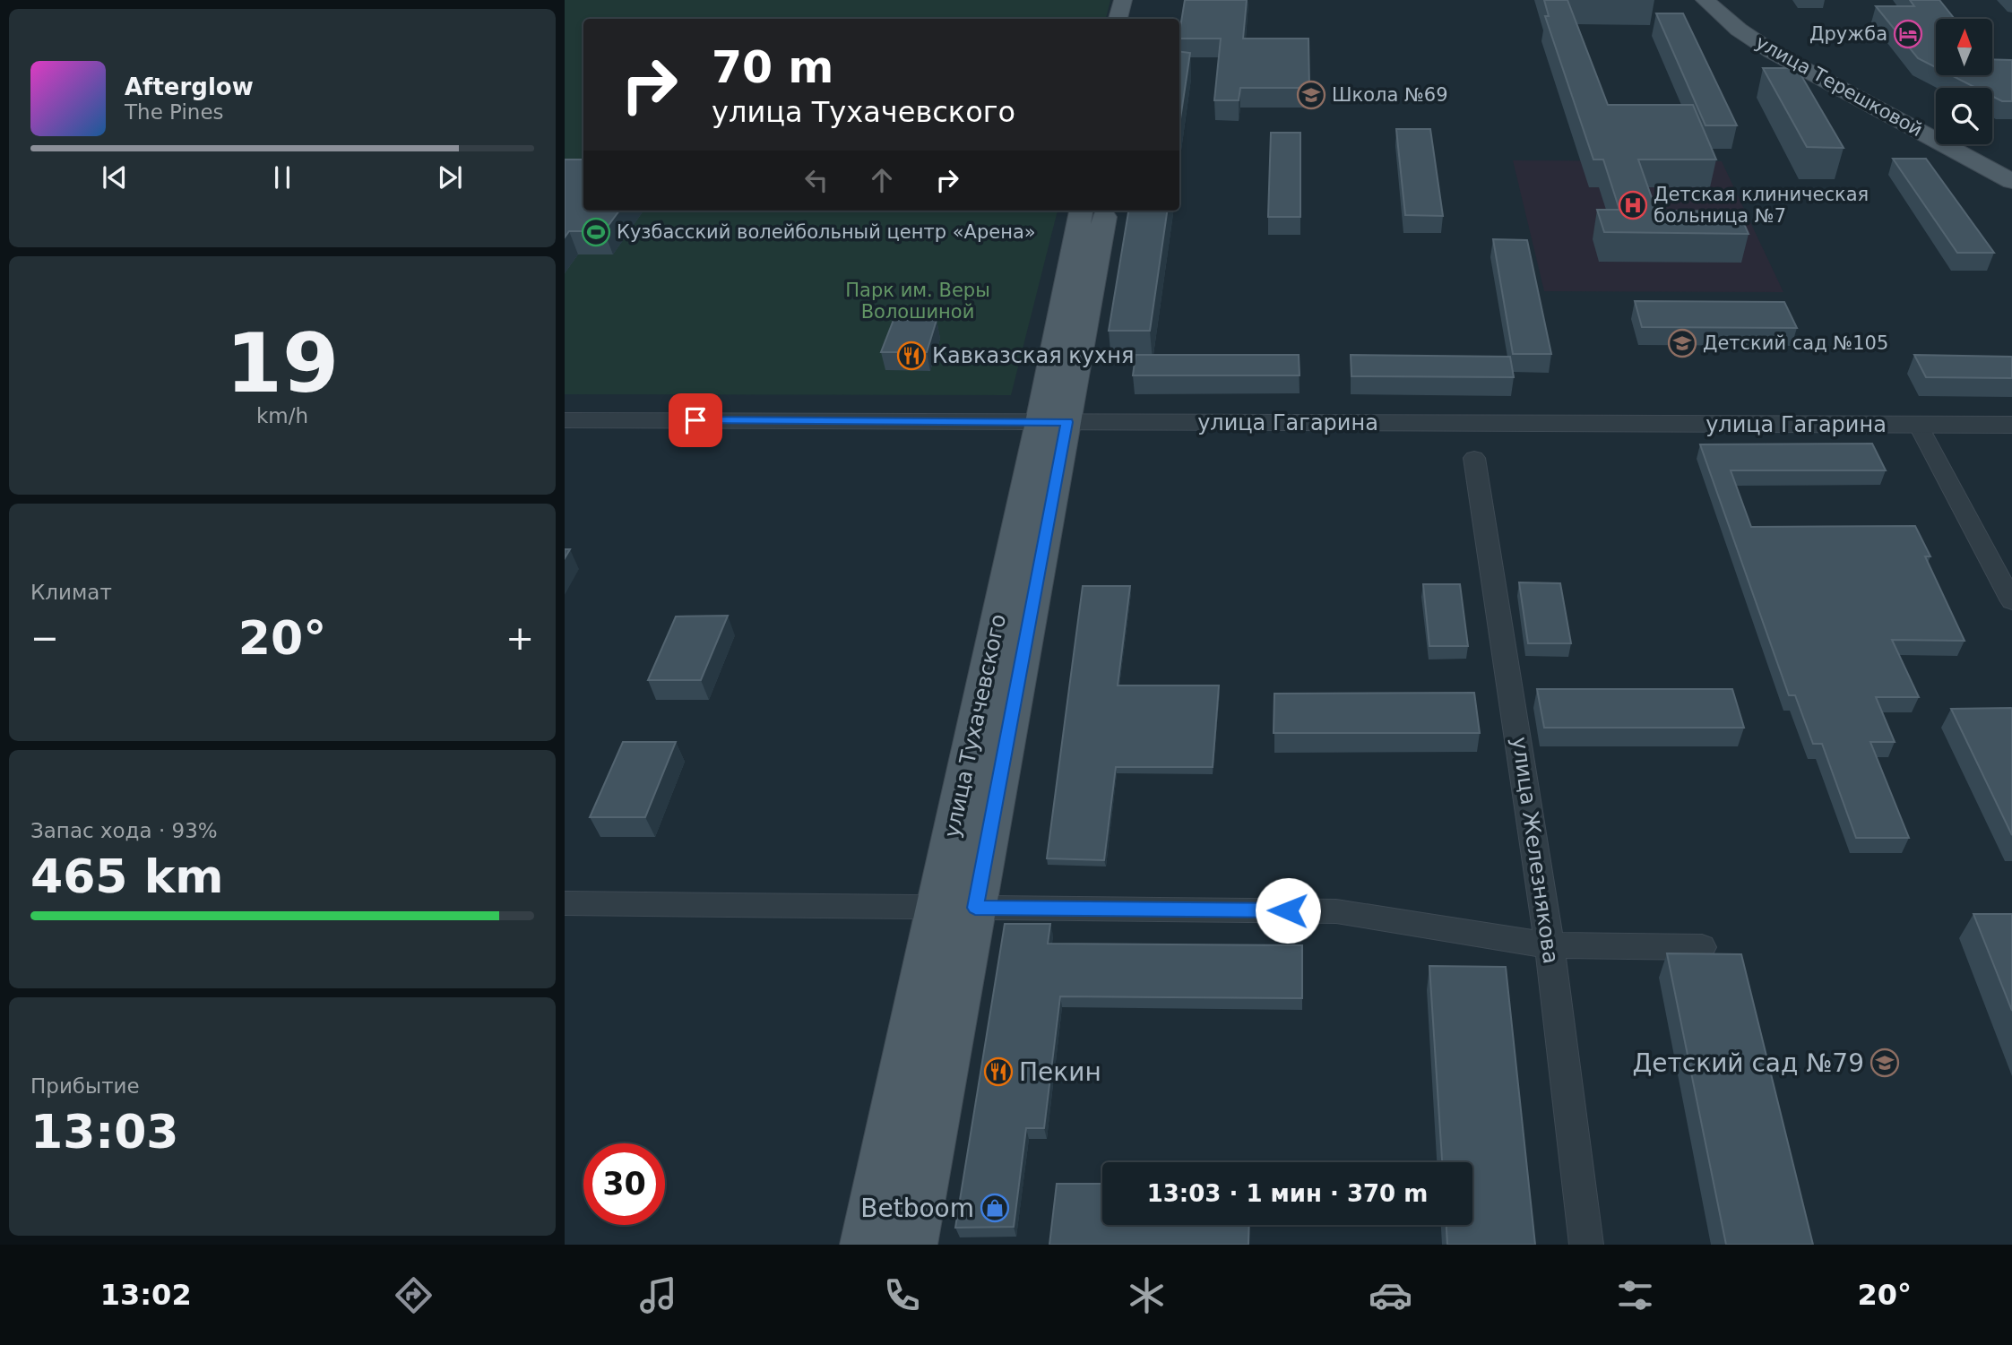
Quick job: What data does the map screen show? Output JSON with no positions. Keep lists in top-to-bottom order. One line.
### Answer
{"streets":{"main road":["улица Терешковой","улица Тухачевского"],"street":["улица Гагарина","улица Железнякова"]},"crossings":[["улица Гагарина","улица Тухачевского"]],"parks":["Парк им. Веры Волошиной"],"places":{"hotel":["Дружба"],"school or university":["Школа №69","Детский сад №105","Детский сад №79"],"hospital":["Детская клиническая больница №7"],"sports":["Кузбасский волейбольный центр «Арена»"],"restaurant":["Кавказская кухня","Пекин"],"shop":["Betboom"]},"north":"top","page":{"turn":["70 m","улица Тухачевского"],"song":["Afterglow","The Pines"],"tile":[["19","km/h"],"Климат",["Запас хода · 93%","465 km"],["Прибытие","13:03"]],"heat":["−","20°","+"],"limit":"30","trip":"13:03 · 1 мин · 370 m","tabs":["13:02","20°"]}}
